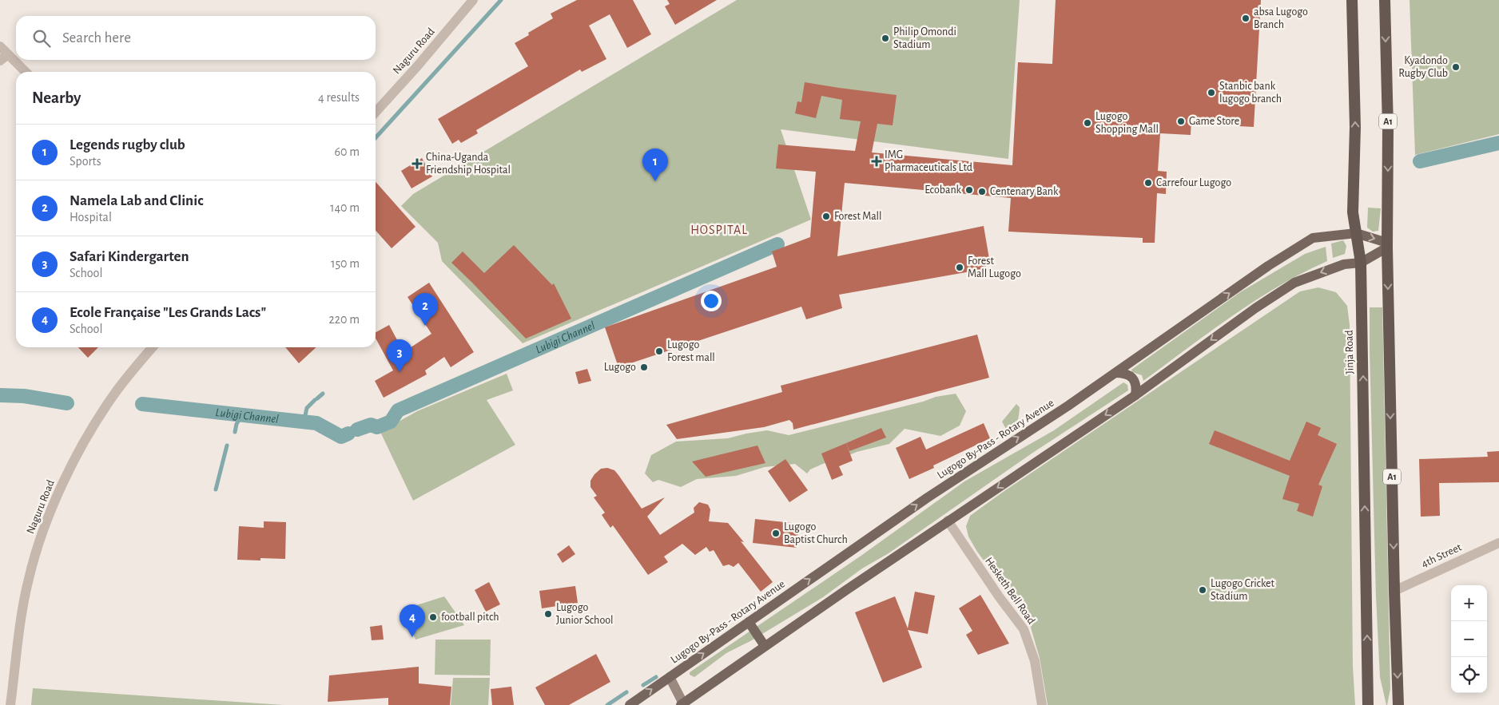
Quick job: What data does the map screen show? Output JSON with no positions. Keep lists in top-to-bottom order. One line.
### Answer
{"streets":{"highway":["A1","Jinja Road"],"main road":["Lugogo By-Pass - Rotary Avenue"],"street":["Naguru Road","4th Street","Hesketh Bell Road"]},"crossings":[["A1","Lugogo By-Pass - Rotary Avenue"],["A1","4th Street"],["Jinja Road","Lugogo By-Pass - Rotary Avenue"]],"districts":["HOSPITAL"],"water":["Lubigi Channel"],"places":{"other":["absa Lugogo Branch","Philip Omondi Stadium","Kyadondo Rugby Club","Stanbic bank lugogo branch","Game Store","Lugogo Shopping Mall","Carrefour Lugogo","Ecobank","Centenary Bank","Forest Mall","Forest Mall Lugogo","Lugogo Forest mall","Lugogo","Lugogo Baptist Church","Lugogo Cricket Stadium","Lugogo Junior School","football pitch"],"health":["IMG Pharmaceuticals Ltd","China-Uganda Friendship Hospital"]},"page":{"search":"Search here","heading":["Nearby","4 results"],"list":[{"mark":"1","name":"Legends rugby club","note":"Sports","value":"60 m"},{"mark":"2","name":"Namela Lab and Clinic","note":"Hospital","value":"140 m"},{"mark":"3","name":"Safari Kindergarten","note":"School","value":"150 m"},{"mark":"4","name":"Ecole Française \"Les Grands Lacs\"","note":"School","value":"220 m"}],"pins":["1","2","3","4"],"map_buttons":["+","−"]}}
